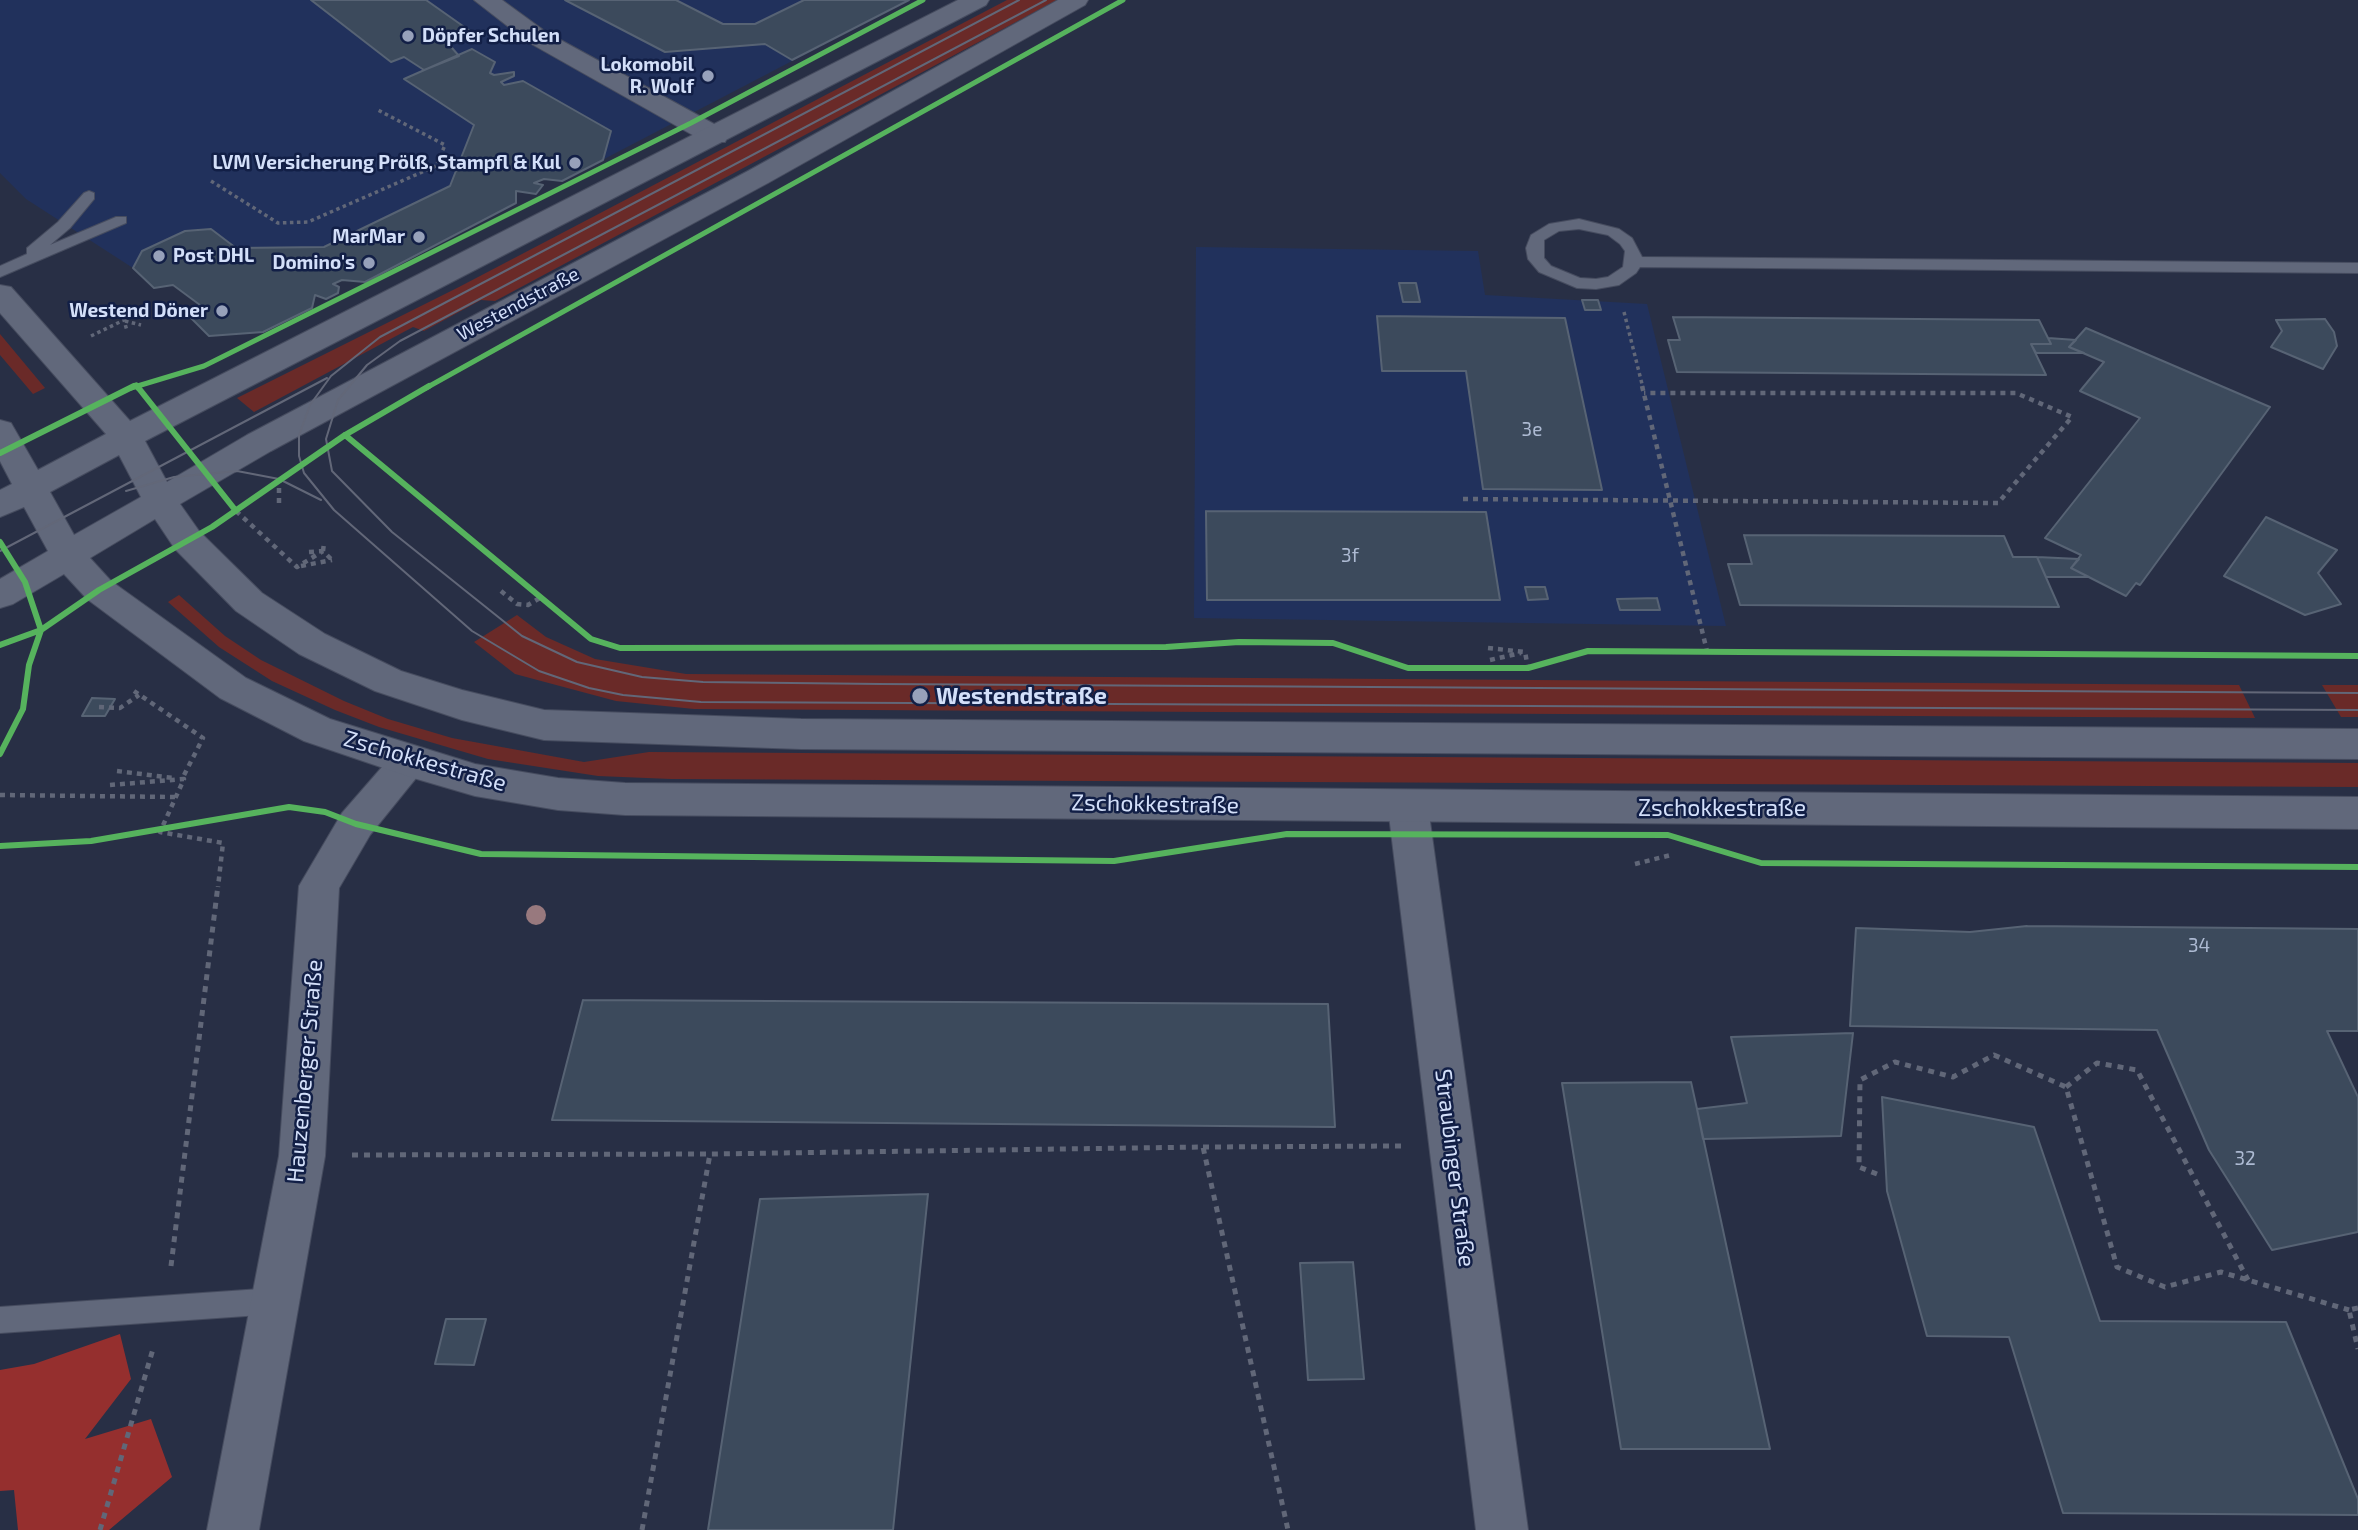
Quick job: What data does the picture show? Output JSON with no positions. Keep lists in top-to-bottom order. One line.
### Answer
{"streets":{"main road":["Westendstraße","Zschokkestraße","Hauzenberger Straße","Straubinger Straße"]},"crossings":[["Westendstraße","Zschokkestraße"],["Zschokkestraße","Hauzenberger Straße"],["Zschokkestraße","Straubinger Straße"]],"places":["Döpfer Schulen","Lokomobil R. Wolf","LVM Versicherung Prölß, Stampfl & Kul","MarMar","Post DHL","Domino's","Westend Döner","Westendstraße"],"house_numbers":["3e","3f","34","32"]}
